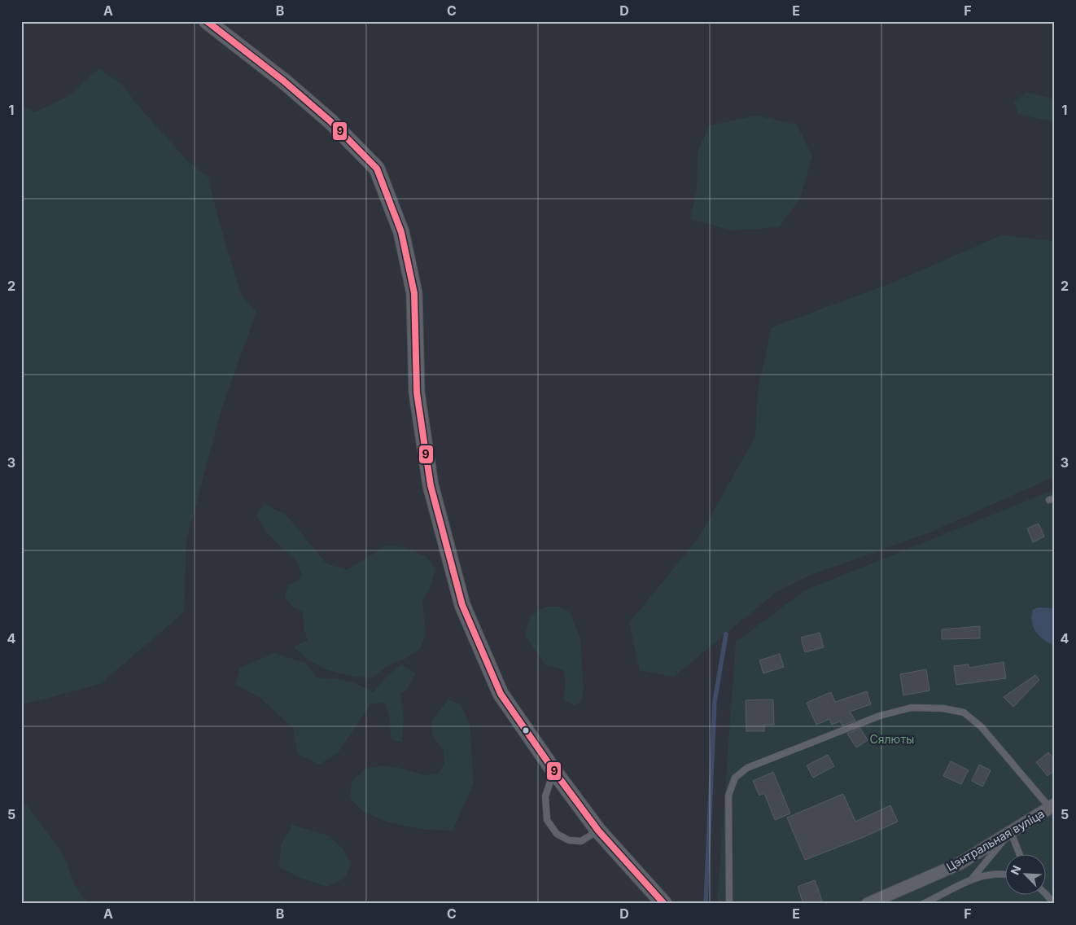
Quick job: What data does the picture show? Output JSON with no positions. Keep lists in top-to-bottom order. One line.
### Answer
{"streets":{"street":["Цэнтральная вуліца"]},"parks":["Сялюты"],"lines":["transit line 9"],"north":"top left","grid":{"columns":["A","B","C","D","E","F"],"rows":["1","2","3","4","5"]}}
